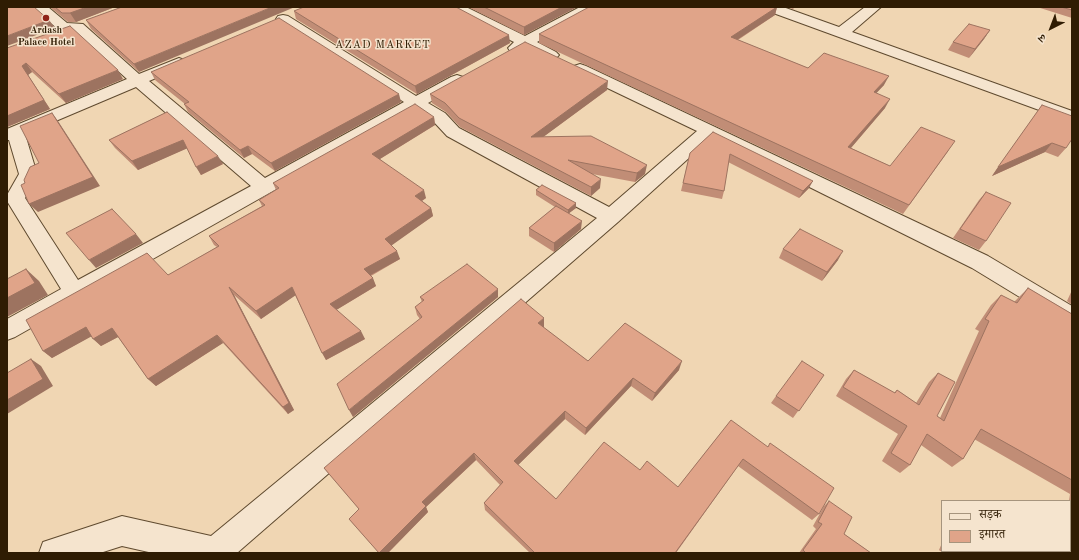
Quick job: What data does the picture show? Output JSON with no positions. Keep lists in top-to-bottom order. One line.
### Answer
{"districts":["AZAD MARKET"],"places":["Ardash Palace Hotel"],"legend":["सड़क","इमारत"],"north":"bottom left"}
